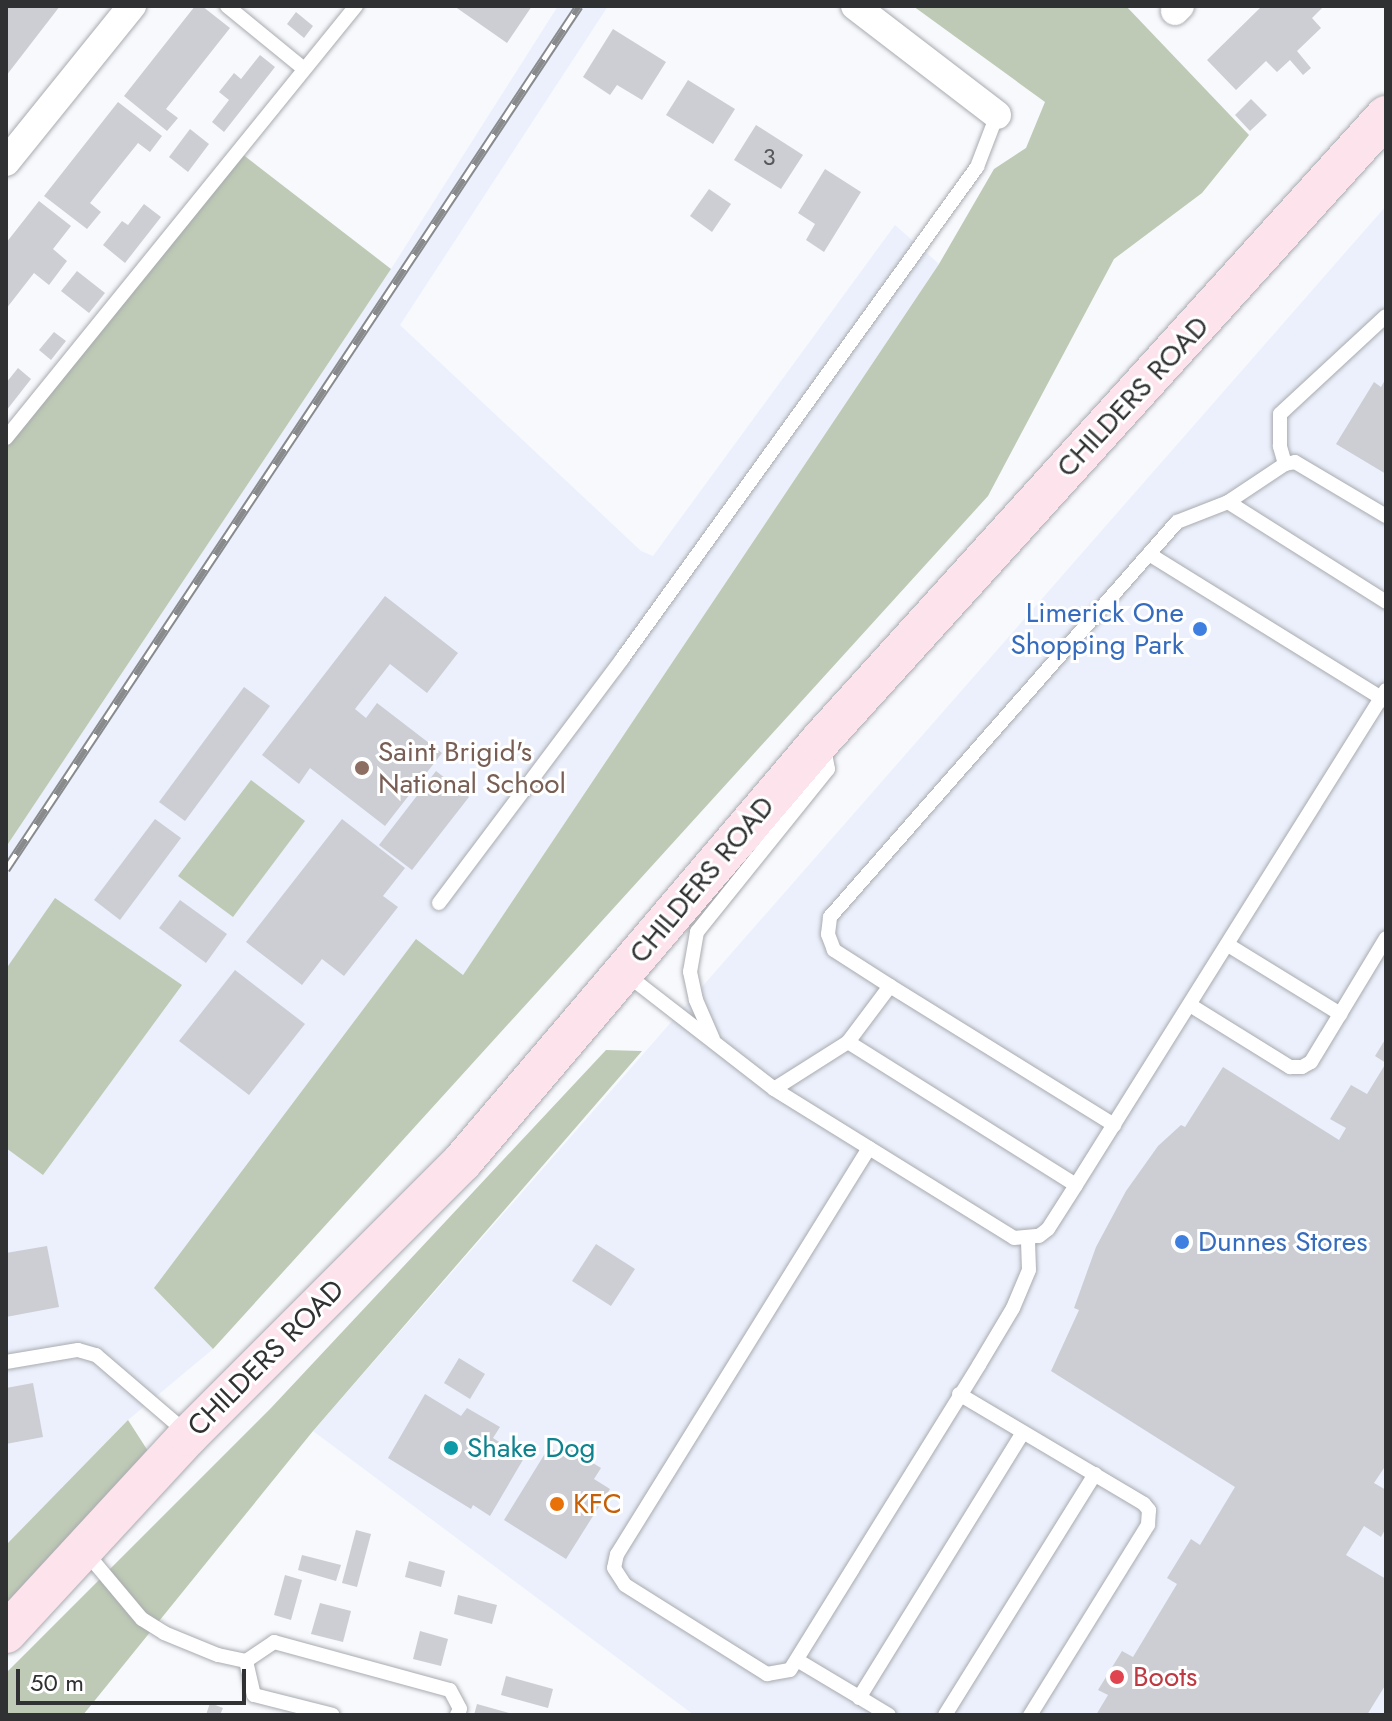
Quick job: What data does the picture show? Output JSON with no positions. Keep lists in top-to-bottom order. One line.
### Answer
{"streets":{"main road":["CHILDERS ROAD"]},"places":["Limerick One Shopping Park","Saint Brigid's National School","Dunnes Stores","Shake Dog","KFC","Boots"],"house_numbers":["3"],"scale_bar":"50 m"}
